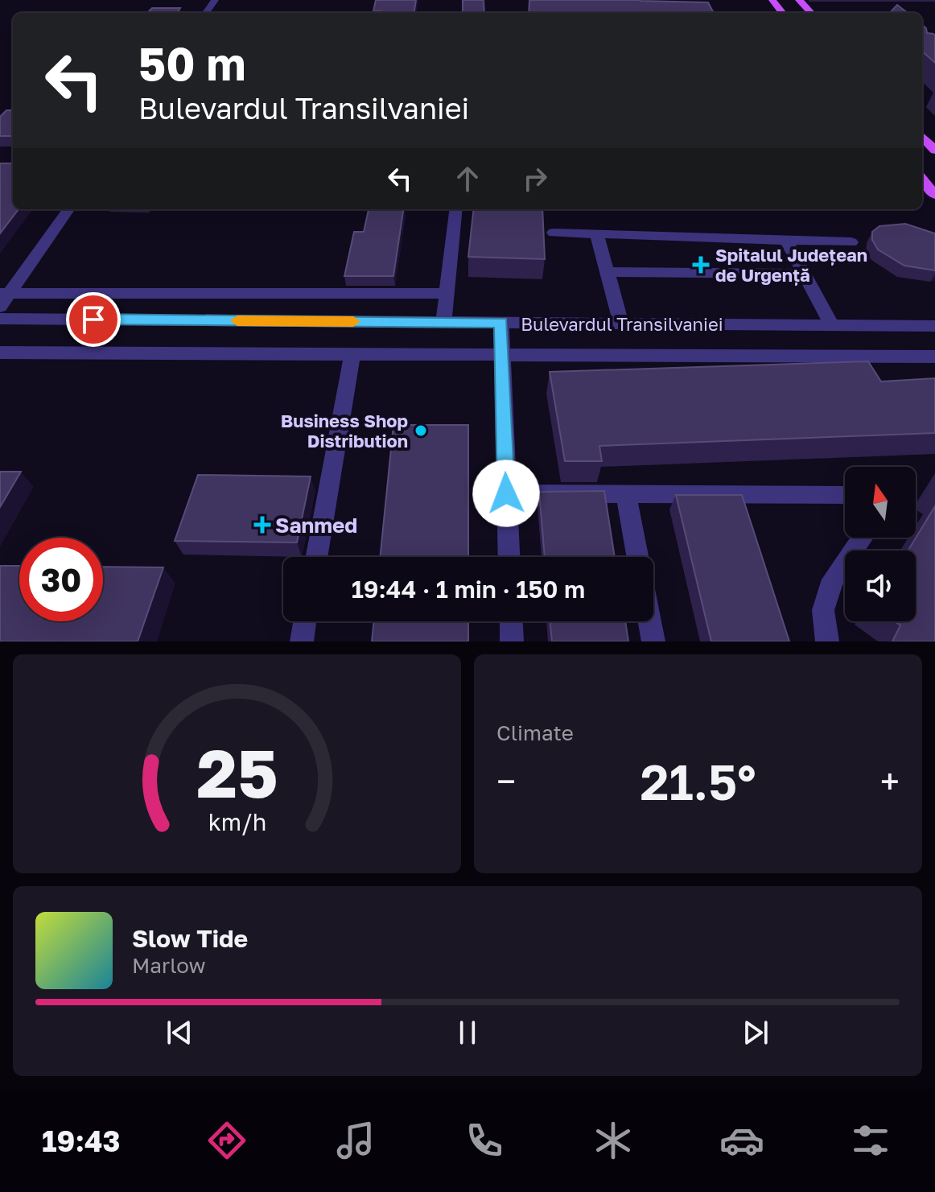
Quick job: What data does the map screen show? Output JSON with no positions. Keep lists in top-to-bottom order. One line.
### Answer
{"streets":{"street":["Bulevardul Transilvaniei"]},"places":{"health":["Spitalul Județean de Urgență","Sanmed"],"other":["Business Shop Distribution"]},"north":"top","page":{"turn":["50 m","Bulevardul Transilvaniei"],"limit":"30","trip":"19:44 · 1 min · 150 m","tile":"Climate","heat":["−","21.5°","+"],"song":["Slow Tide","Marlow"],"tabs":"19:43","gauge":["25","km/h"]}}
